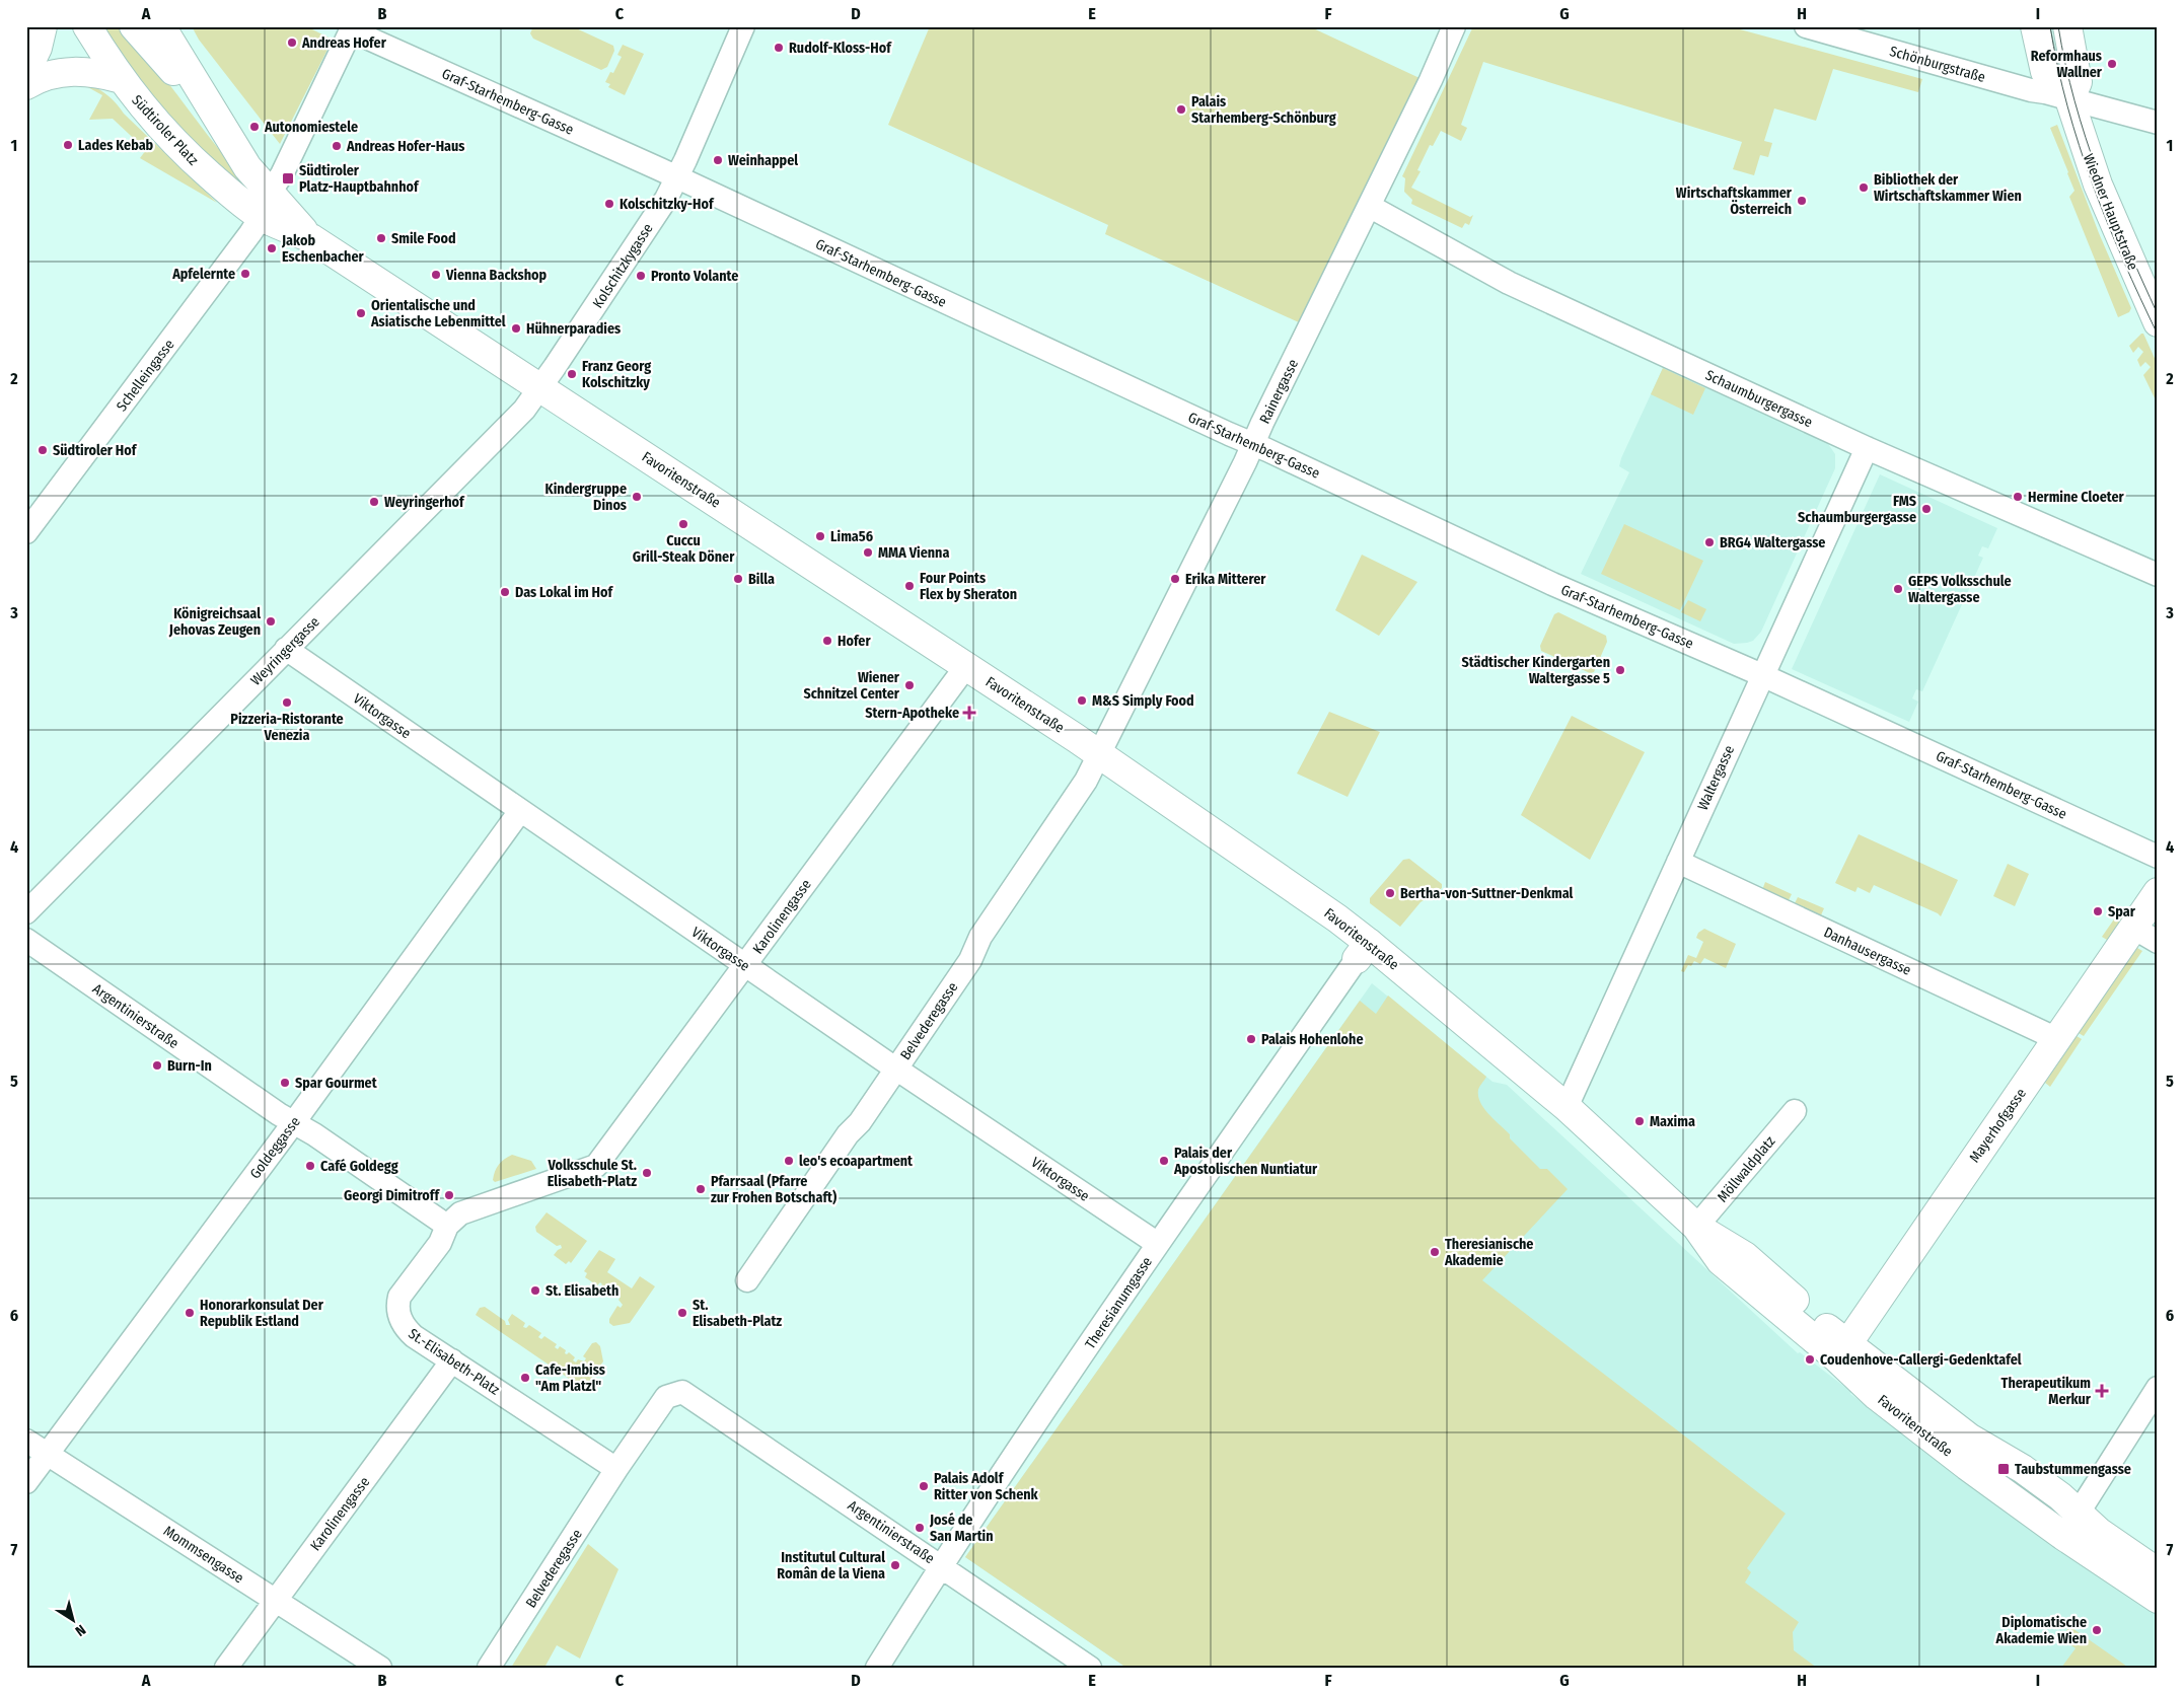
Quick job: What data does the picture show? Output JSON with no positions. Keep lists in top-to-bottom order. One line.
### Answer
{"streets":{"main road":["Südtiroler Platz","Wiedner Hauptstraße","Favoritenstraße","Mayerhofgasse"],"street":["Schönburgstraße","Graf-Starhemberg-Gasse","Kolschitzkygasse","Schelleingasse","Rainergasse","Schaumburgergasse","Weyringergasse","Viktorgasse","Waltergasse","Karolinengasse","Danhausergasse","Argentinierstraße","Belvederegasse","Goldeggasse","Möllwaldplatz","Theresianumgasse","St.-Elisabeth-Platz","Mommsengasse"]},"crossings":[["Schönburgstraße","Wiedner Hauptstraße"],["Graf-Starhemberg-Gasse","Kolschitzkygasse"],["Graf-Starhemberg-Gasse","Rainergasse"],["Graf-Starhemberg-Gasse","Waltergasse"],["Südtiroler Platz","Schelleingasse"],["Südtiroler Platz","Favoritenstraße"],["Kolschitzkygasse","Favoritenstraße"],["Kolschitzkygasse","Weyringergasse"],["Schelleingasse","Favoritenstraße"],["Rainergasse","Schaumburgergasse"],["Rainergasse","Favoritenstraße"],["Rainergasse","Belvederegasse"],["Schaumburgergasse","Waltergasse"],["Favoritenstraße","Weyringergasse"],["Favoritenstraße","Waltergasse"],["Favoritenstraße","Karolinengasse"],["Favoritenstraße","Belvederegasse"],["Favoritenstraße","Mayerhofgasse"],["Favoritenstraße","Möllwaldplatz"],["Favoritenstraße","Theresianumgasse"],["Weyringergasse","Viktorgasse"],["Viktorgasse","Karolinengasse"],["Viktorgasse","Belvederegasse"],["Viktorgasse","Goldeggasse"],["Viktorgasse","Theresianumgasse"],["Waltergasse","Danhausergasse"],["Karolinengasse","St.-Elisabeth-Platz"],["Karolinengasse","Mommsengasse"],["Danhausergasse","Mayerhofgasse"],["Argentinierstraße","Belvederegasse"],["Argentinierstraße","Goldeggasse"],["Argentinierstraße","Theresianumgasse"],["Argentinierstraße","St.-Elisabeth-Platz"],["Belvederegasse","St.-Elisabeth-Platz"],["Goldeggasse","Mommsengasse"]],"places":{"other":["Andreas Hofer","Rudolf-Kloss-Hof","Reformhaus Wallner","Palais Starhemberg-Schönburg","Autonomiestele","Lades Kebab","Andreas Hofer-Haus","Weinhappel","Bibliothek der Wirtschaftskammer Wien","Wirtschaftskammer Österreich","Kolschitzky-Hof","Smile Food","Jakob Eschenbacher","Apfelernte","Vienna Backshop","Pronto Volante","Orientalische und Asiatische Lebenmittel","Hühnerparadies","Franz Georg Kolschitzky","Südtiroler Hof","Kindergruppe Dinos","Hermine Cloeter","Weyringerhof","FMS Schaumburgergasse","Cuccu Grill-Steak Döner","Lima56","BRG4 Waltergasse","MMA Vienna","Billa","Erika Mitterer","Four Points Flex by Sheraton","GEPS Volksschule Waltergasse","Das Lokal im Hof","Königreichsaal Jehovas Zeugen","Hofer","Städtischer Kindergarten Waltergasse 5","Wiener Schnitzel Center","M&S Simply Food","Pizzeria-Ristorante Venezia","Bertha-von-Suttner-Denkmal","Spar","Palais Hohenlohe","Burn-In","Spar Gourmet","Maxima","leo's ecoapartment","Palais der Apostolischen Nuntiatur","Café Goldegg","Volksschule St. Elisabeth-Platz","Pfarrsaal (Pfarre zur Frohen Botschaft)","Georgi Dimitroff","Theresianische Akademie","St. Elisabeth","Honorarkonsulat Der Republik Estland","St. Elisabeth-Platz","Coudenhove-Callergi-Gedenktafel","Cafe-Imbiss \"Am Platzl\"","Palais Adolf Ritter von Schenk","José de San Martin","Institutul Cultural Român de la Viena","Diplomatische Akademie Wien"],"transit":["Südtiroler Platz-Hauptbahnhof","Taubstummengasse"],"health":["Stern-Apotheke","Therapeutikum Merkur"]},"north":"bottom right","grid":{"columns":["A","B","C","D","E","F","G","H","I"],"rows":["1","2","3","4","5","6","7"]}}
